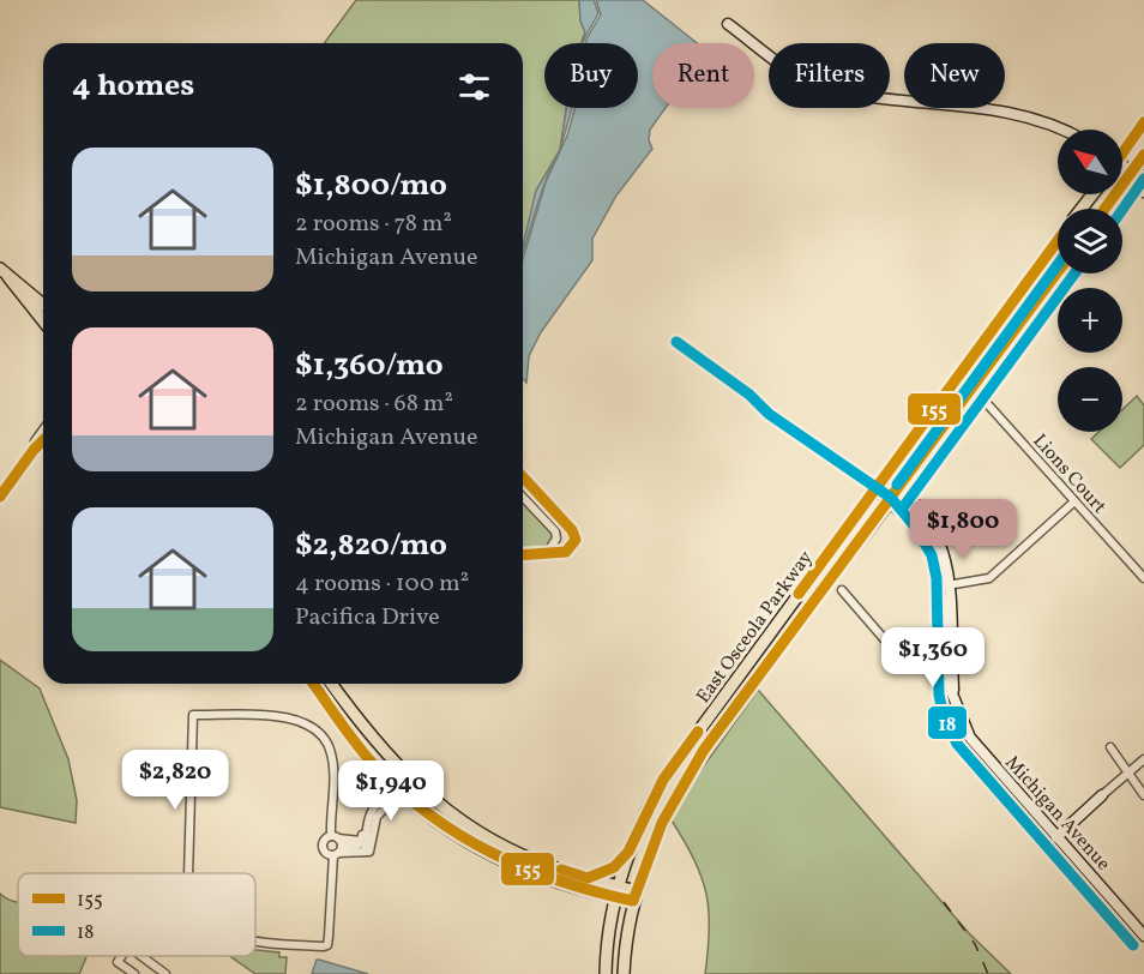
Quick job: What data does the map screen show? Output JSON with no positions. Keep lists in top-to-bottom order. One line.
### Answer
{"streets":{"main road":["East Osceola Parkway","Michigan Avenue"],"street":["Lions Court"]},"crossings":[["Lions Court","East Osceola Parkway"],["East Osceola Parkway","Michigan Avenue"]],"lines":["transit line 155","transit line 18"],"legend":["155","18"],"north":"top left","page":{"chip":["Buy","Rent","Filters","New"],"heading":"4 homes","map_buttons":["+","−"],"list":[{"name":"$1,800/mo","note":"2 rooms · 78 m² · Michigan Avenue"},{"name":"$1,360/mo","note":"2 rooms · 68 m² · Michigan Avenue"},{"name":"$2,820/mo","note":"4 rooms · 100 m² · Pacifica Drive"}],"price":["$1,800","$1,360","$2,820","$1,940"]}}
